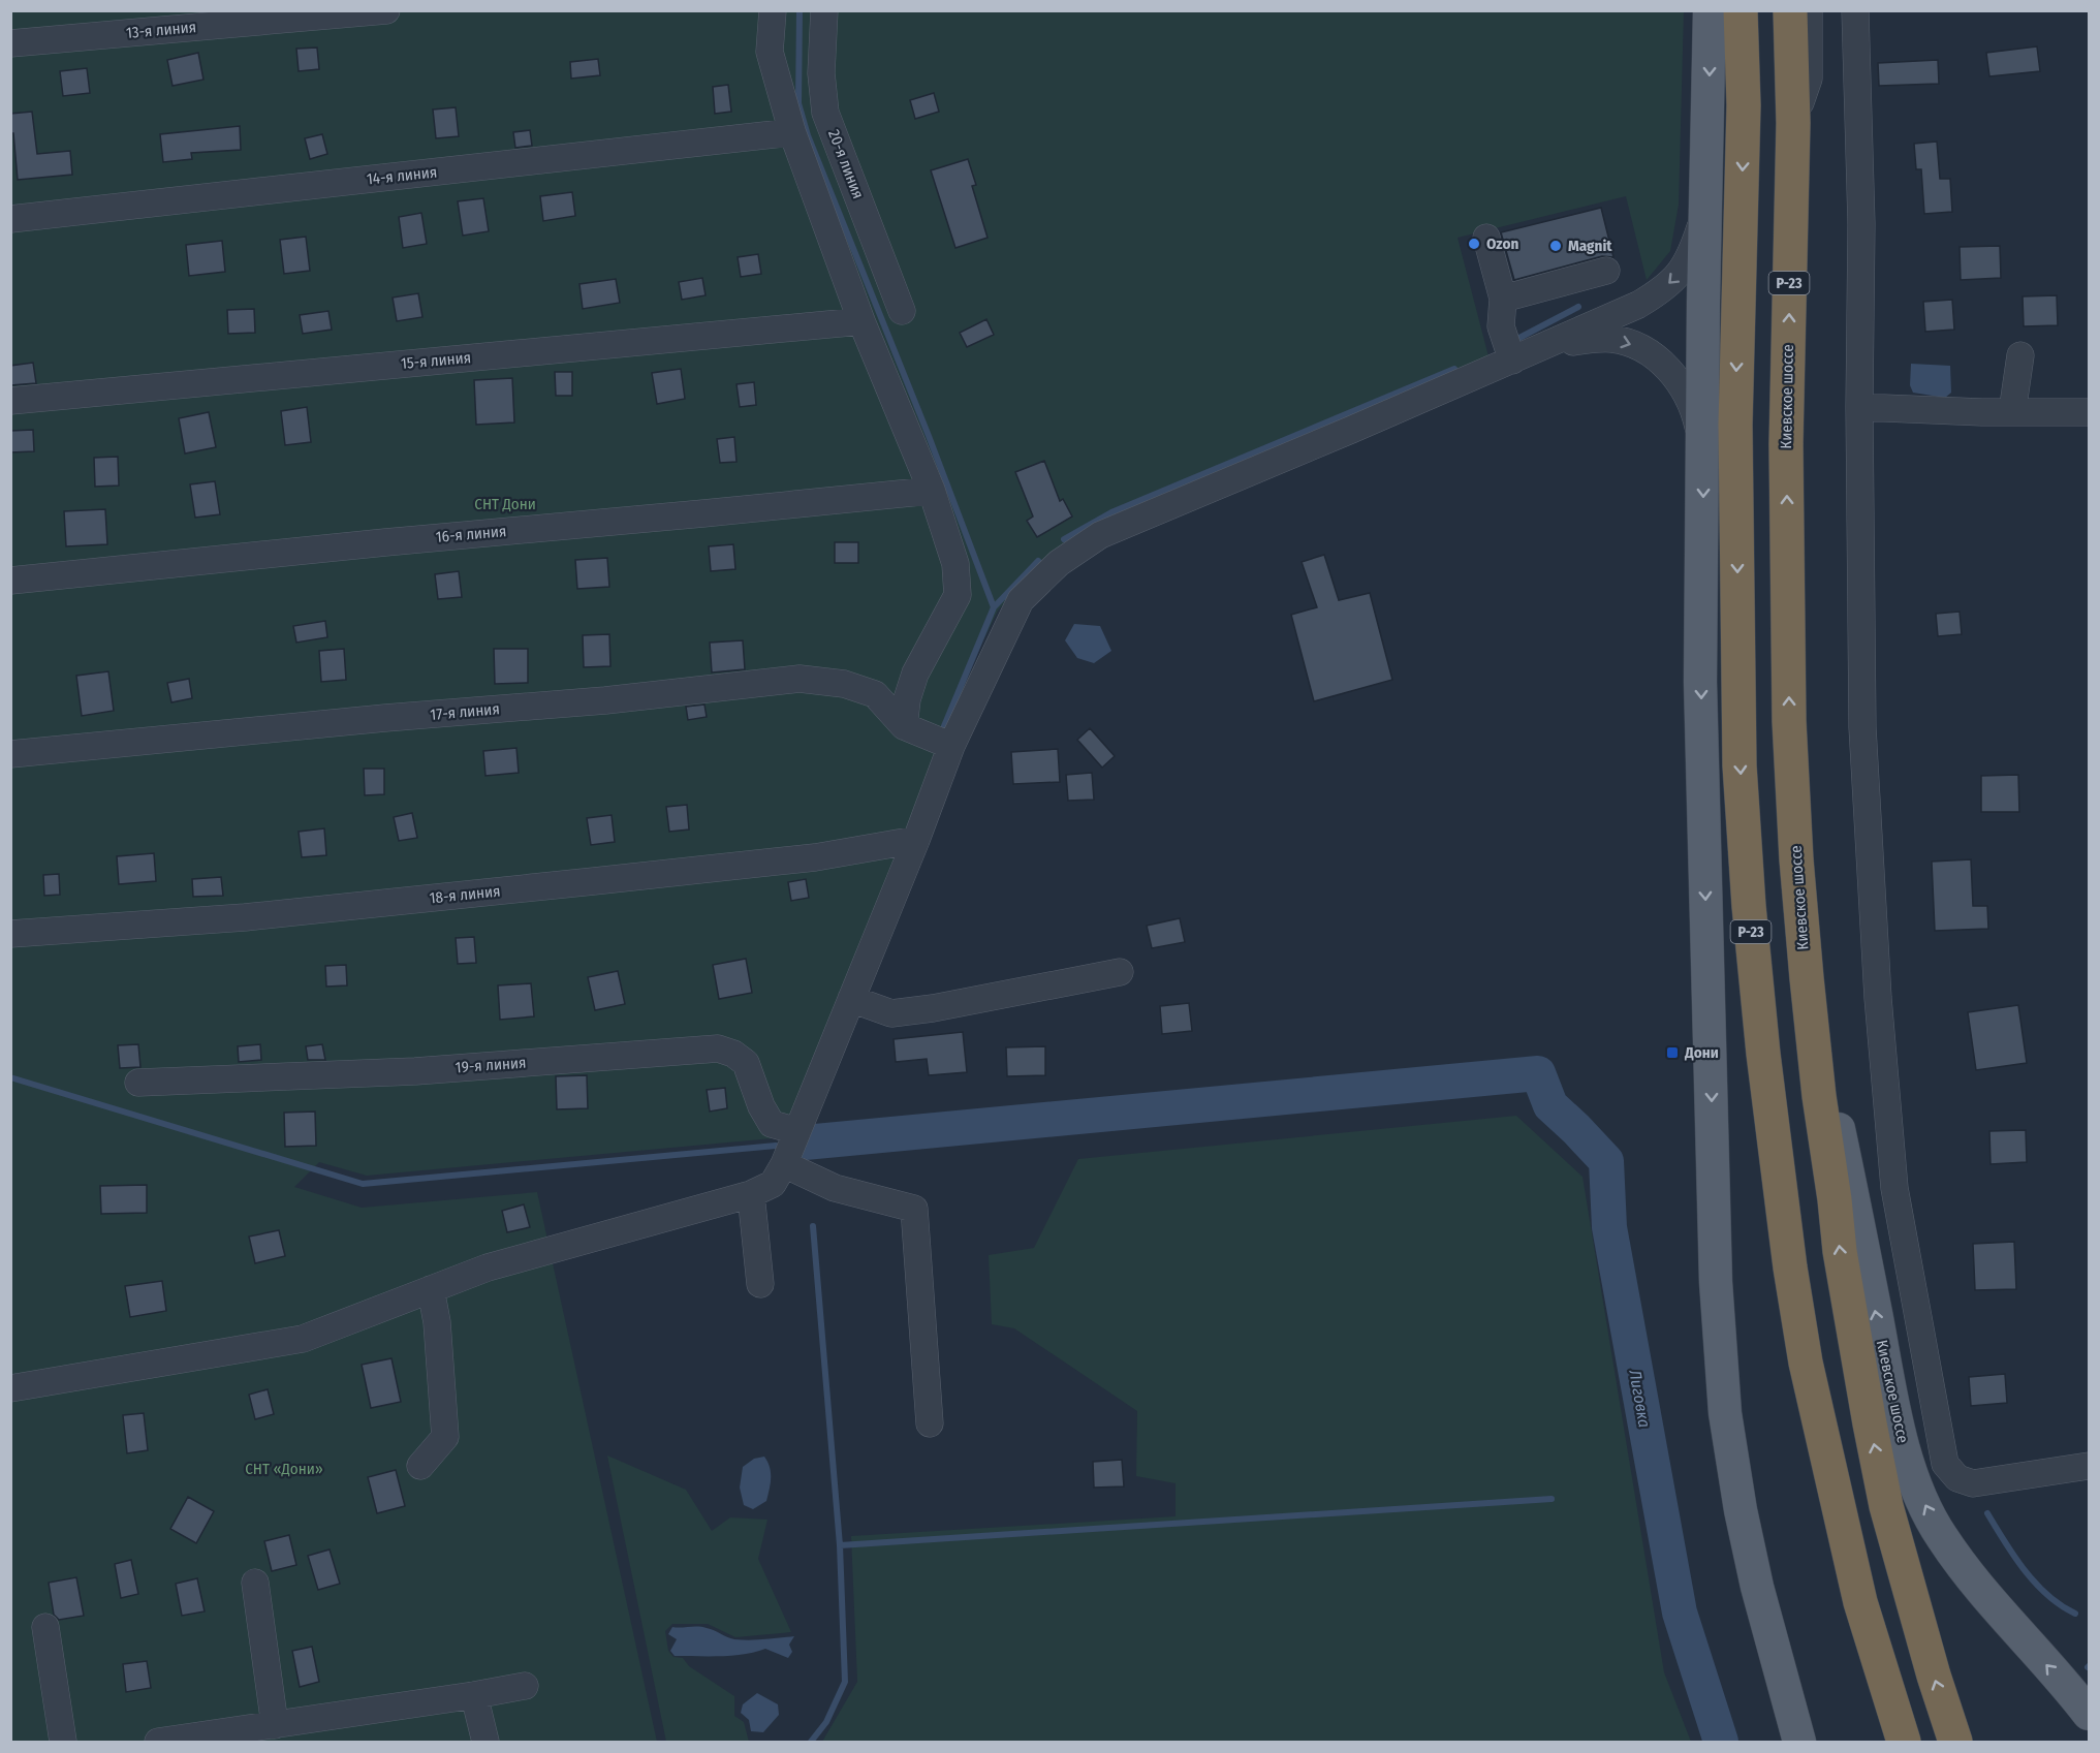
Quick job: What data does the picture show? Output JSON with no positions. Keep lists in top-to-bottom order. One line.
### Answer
{"streets":{"highway":["Р-23","Киевское шоссе"],"street":["13-я линия","20-я линия","14-я линия","15-я линия","16-я линия","17-я линия","18-я линия","19-я линия"]},"crossings":[["Р-23","Киевское шоссе"]],"water":["Лиговка"],"parks":["СНТ Дони","СНТ «Дони»"],"places":{"other":["Ozon","Magnit"],"transit":["Дони"]}}
